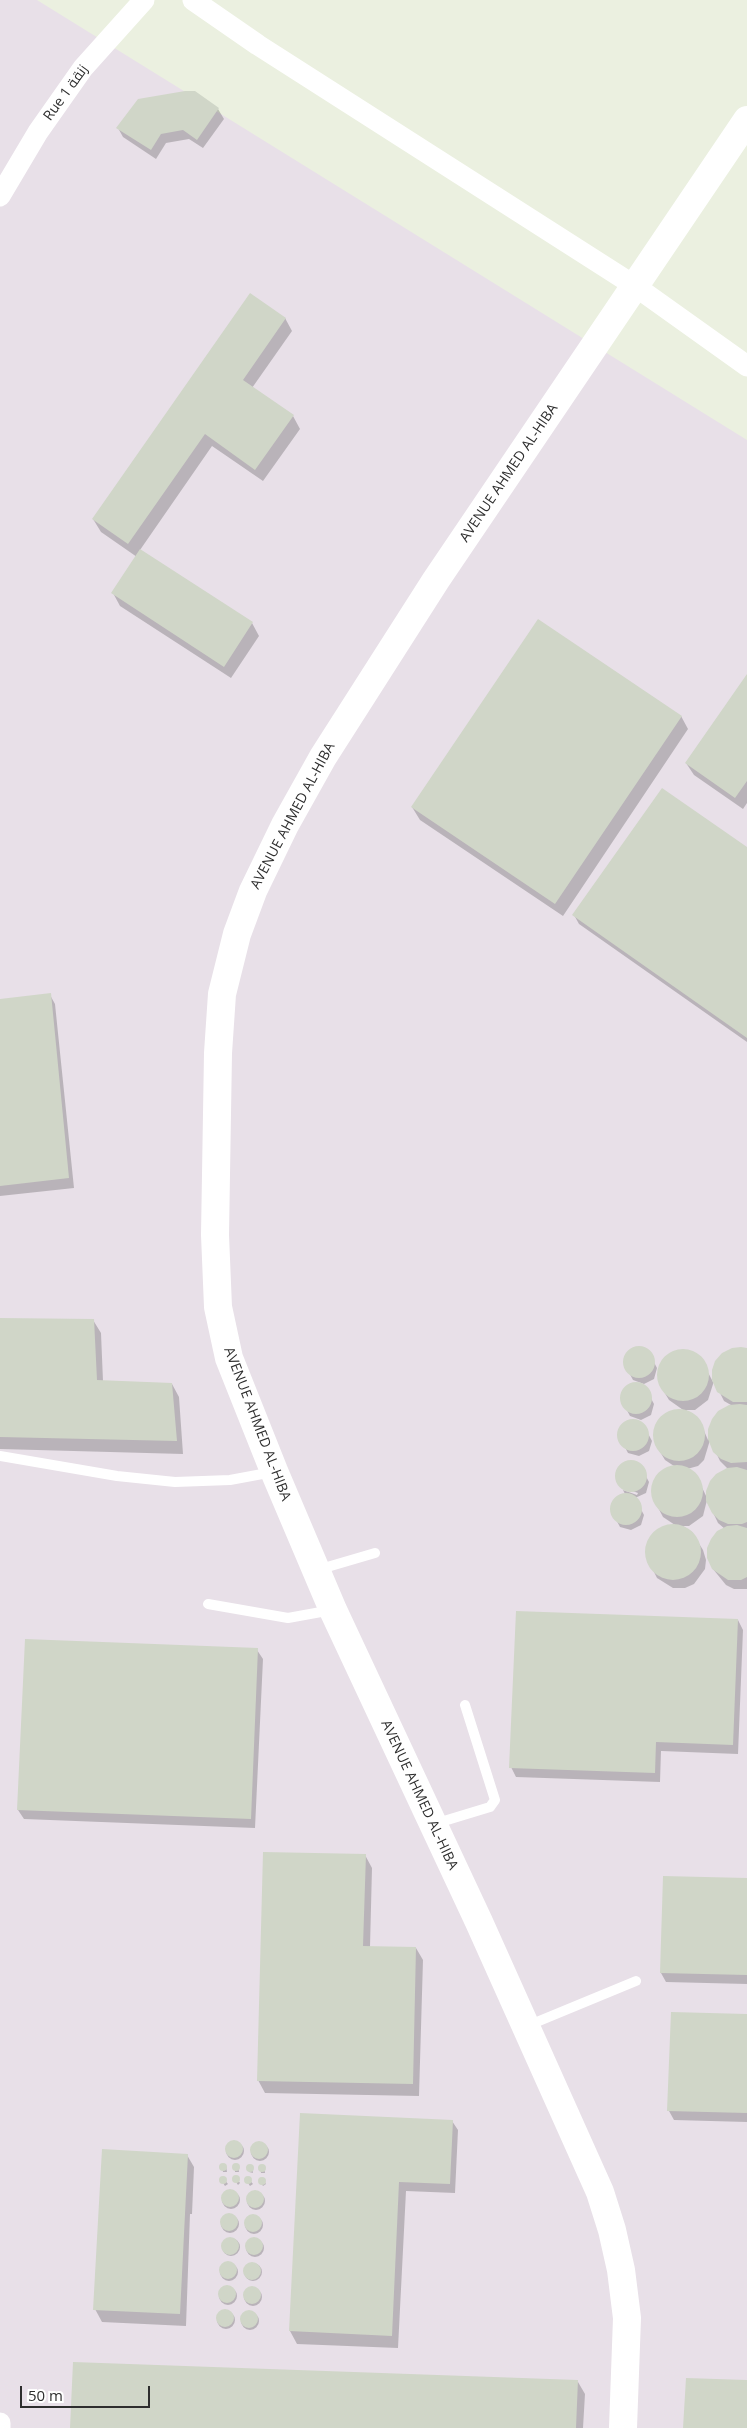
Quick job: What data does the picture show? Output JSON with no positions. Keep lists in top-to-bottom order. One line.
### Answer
{"streets":{"street":["Rue 1 زنقة","AVENUE AHMED AL-HIBA"]},"scale_bar":"50 m"}
